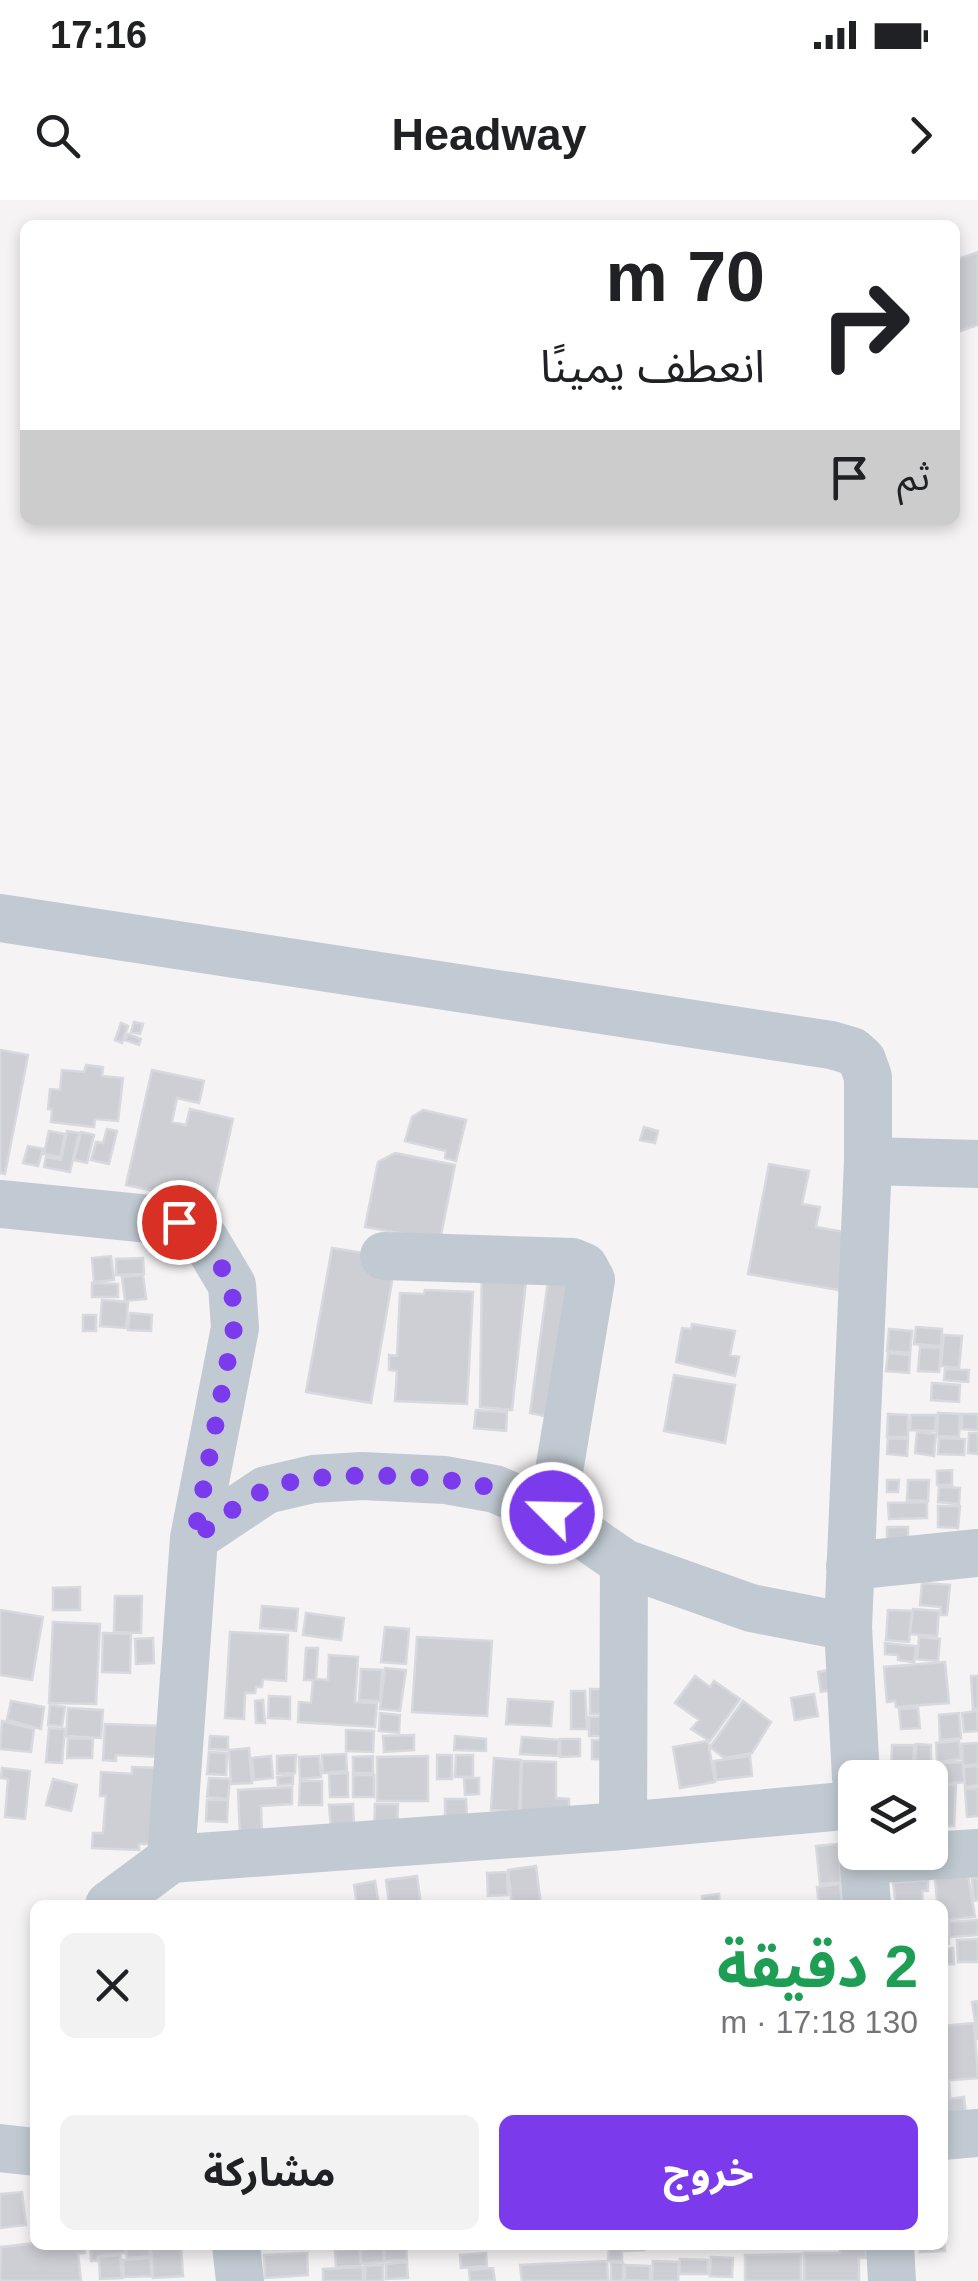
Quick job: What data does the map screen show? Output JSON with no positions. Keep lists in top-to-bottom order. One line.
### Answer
{"page":{"status":"17:16","header":"Headway","turn":["70 m","انعطف يمينًا"],"then":"ثم","heading":["2 دقيقة","130 m · 17:18"],"buttons":["خروج","مشاركة"]}}
